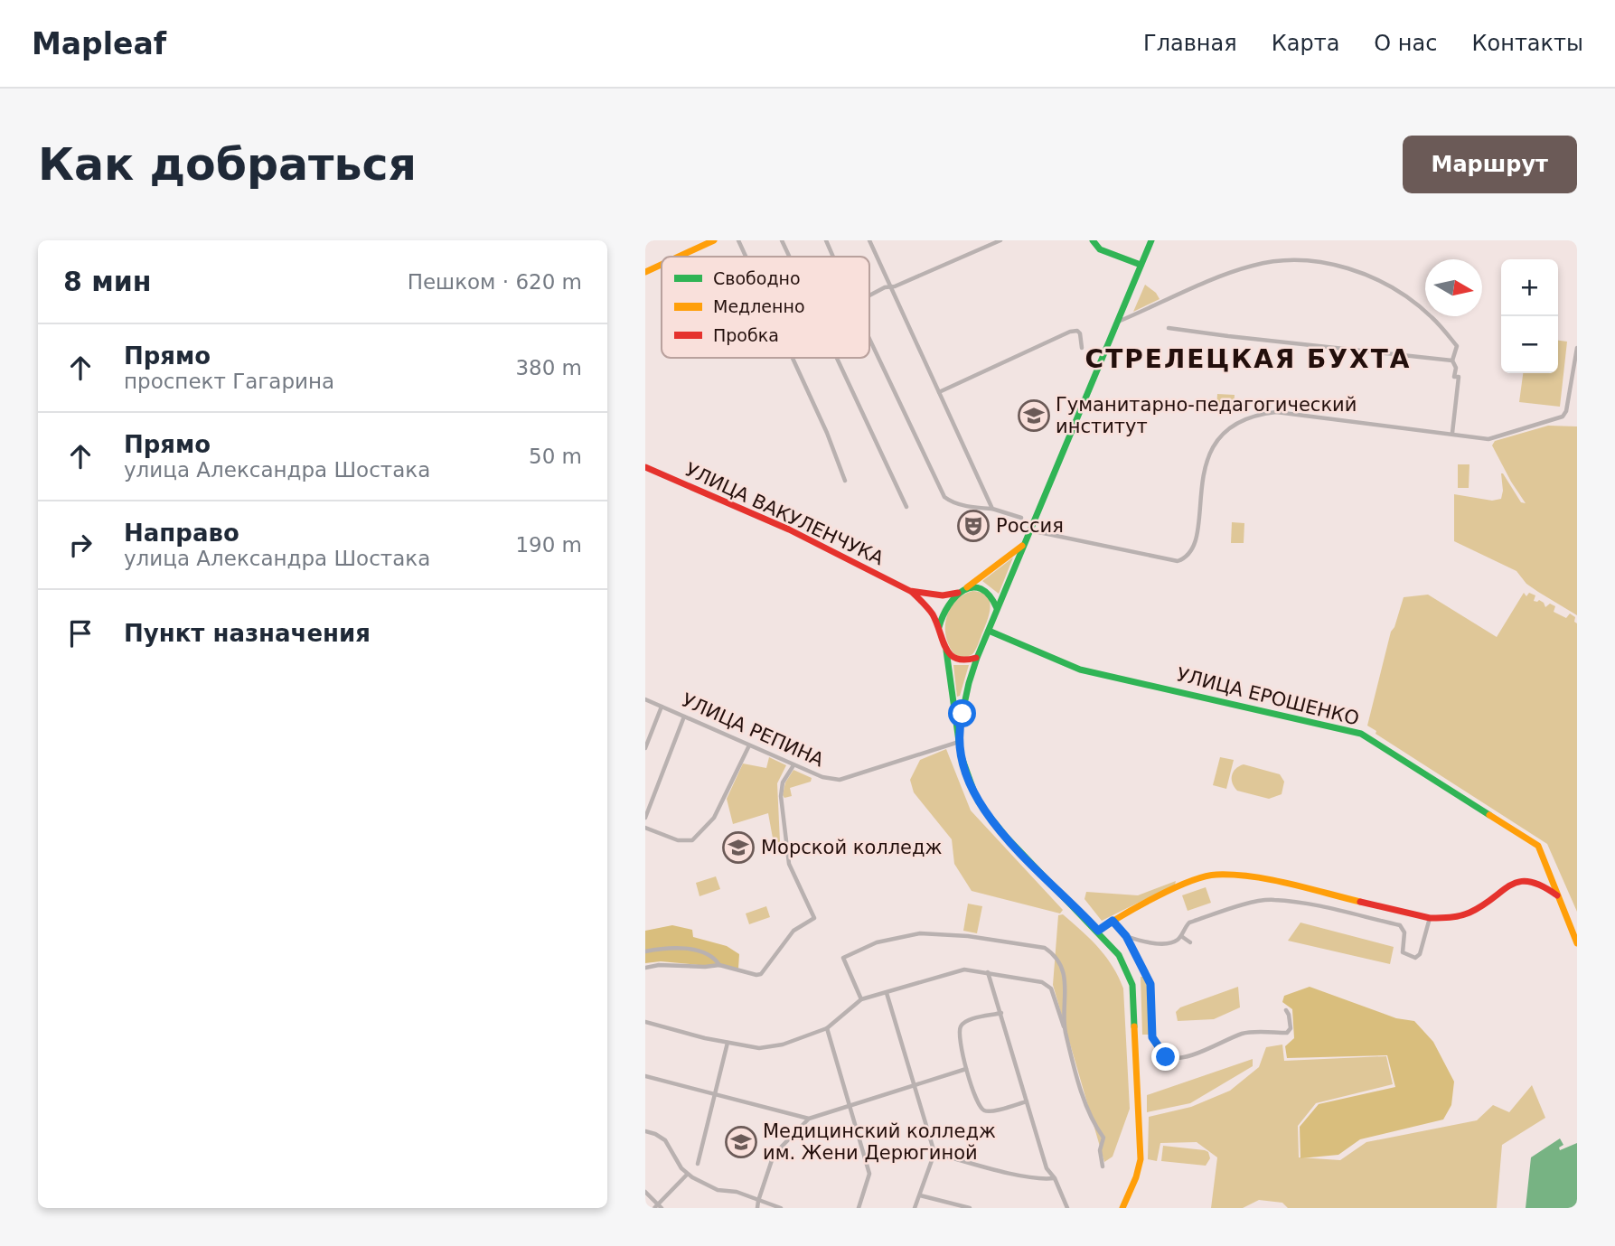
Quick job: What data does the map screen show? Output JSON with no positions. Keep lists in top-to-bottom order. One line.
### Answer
{"streets":{"main road":["УЛИЦА ВАКУЛЕНЧУКА","УЛИЦА ЕРОШЕНКО"],"street":["УЛИЦА РЕПИНА"]},"crossings":[["УЛИЦА ВАКУЛЕНЧУКА","УЛИЦА ЕРОШЕНКО"]],"districts":["СТРЕЛЕЦКАЯ БУХТА"],"places":{"school or university":["Гуманитарно-педагогический институт","Морской колледж","Медицинский колледж им. Жени Дерюгиной"],"theatre":["Россия"]},"legend":["Свободно","Медленно","Пробка"],"north":"right","page":{"header":"Mapleaf","nav":["Главная","Карта","О нас","Контакты"],"buttons":"Маршрут","title":"Как добраться","heading":["8 мин","Пешком · 620 m"],"map_buttons":["+","−"],"list":[["Прямо","проспект Гагарина","380 m"],["Прямо","улица Александра Шостака","50 m"],["Направо","улица Александра Шостака","190 m"],"Пункт назначения"]}}
